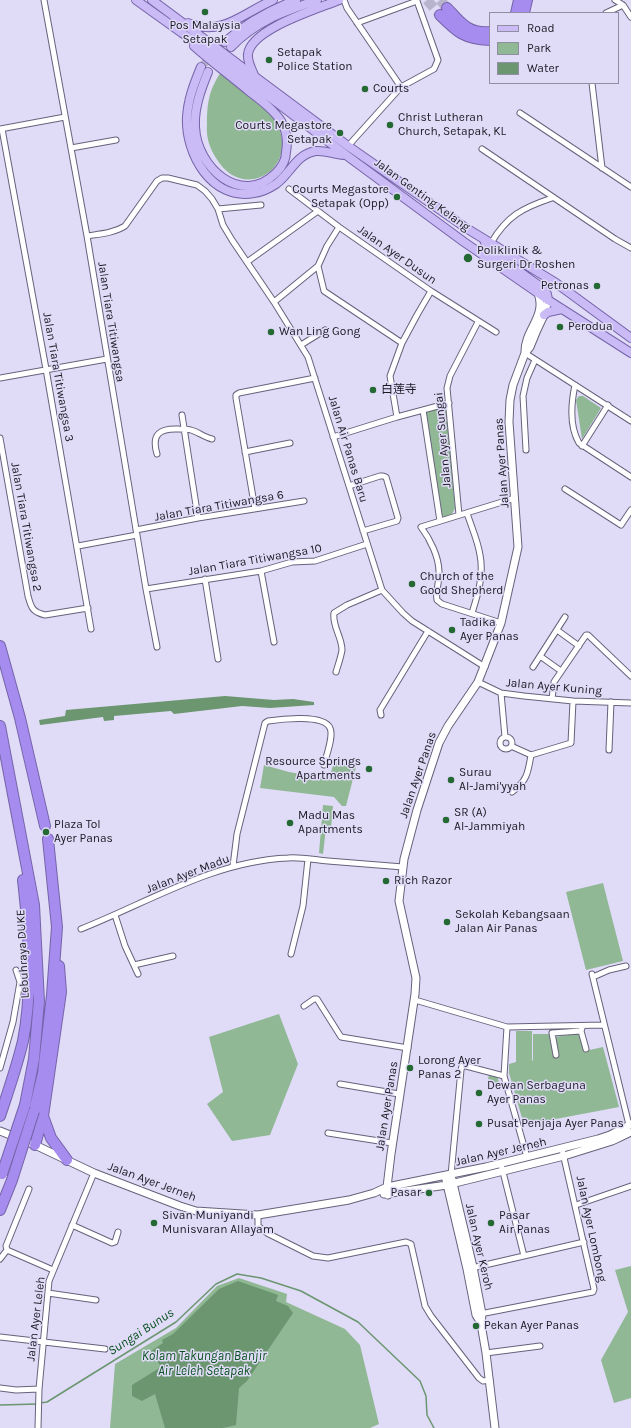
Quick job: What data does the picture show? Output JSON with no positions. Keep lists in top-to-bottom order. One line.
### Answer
{"streets":{"highway":["Lebuhraya DUKE"],"main road":["Jalan Genting Kelang","Jalan Ayer Panas","Jalan Ayer Jerneh","Jalan Ayer Keroh"],"street":["Jalan Ayer Dusun","Jalan Tiara Titiwangsa","Jalan Tiara Titiwangsa 3","Jalan Ayer Sungai","Jalan Air Panas Baru","Jalan Tiara Titiwangsa 6","Jalan Tiara Titiwangsa 2","Jalan Tiara Titiwangsa 10","Jalan Ayer Kuning","Jalan Ayer Madu","Jalan Ayer Lombong","Jalan Ayer Leleh"]},"crossings":[["Jalan Genting Kelang","Jalan Ayer Panas"],["Jalan Ayer Dusun","Jalan Ayer Sungai"],["Jalan Tiara Titiwangsa","Jalan Air Panas Baru"],["Jalan Tiara Titiwangsa","Jalan Tiara Titiwangsa 6"],["Jalan Tiara Titiwangsa","Jalan Tiara Titiwangsa 10"],["Jalan Tiara Titiwangsa 3","Jalan Tiara Titiwangsa 6"],["Jalan Tiara Titiwangsa 3","Jalan Tiara Titiwangsa 2"],["Jalan Air Panas Baru","Jalan Ayer Panas"],["Jalan Air Panas Baru","Jalan Tiara Titiwangsa 10"],["Jalan Ayer Panas","Jalan Ayer Kuning"],["Jalan Ayer Panas","Jalan Ayer Madu"],["Jalan Ayer Panas","Jalan Ayer Jerneh"],["Jalan Ayer Jerneh","Jalan Ayer Lombong"],["Jalan Ayer Jerneh","Jalan Ayer Keroh"],["Jalan Ayer Jerneh","Jalan Ayer Leleh"],["Jalan Ayer Lombong","Jalan Ayer Keroh"]],"water":["Sungai Bunus","Kolam Takungan Banjir Air Leleh Setapak"],"places":["Pos Malaysia Setapak","Setapak Police Station","Courts","Christ Lutheran Church, Setapak, KL","Courts Megastore Setapak","Courts Megastore Setapak (Opp)","Poliklinik & Surgeri Dr Roshen","Petronas","Perodua","Wan Ling Gong","白莲寺","Church of the Good Shepherd","Tadika Ayer Panas","Resource Springs Apartments","Surau Al-Jami'yyah","SR (A) Al-Jammiyah","Madu Mas Apartments","Plaza Tol Ayer Panas","Rich Razor","Sekolah Kebangsaan Jalan Air Panas","Lorong Ayer Panas 2","Dewan Serbaguna Ayer Panas","Pusat Penjaja Ayer Panas","Pasar","Sivan Muniyandi Munisvaran Allayam","Pasar Air Panas","Pekan Ayer Panas"],"legend":["Road","Park","Water"]}
